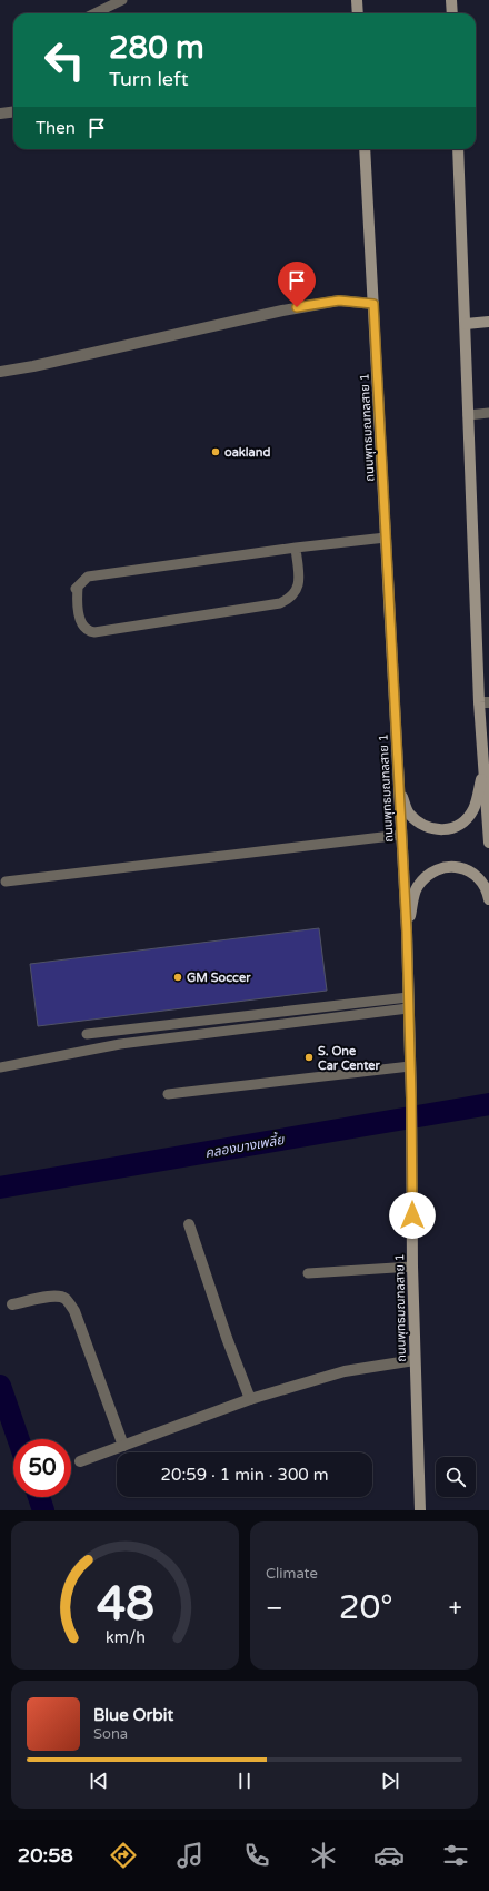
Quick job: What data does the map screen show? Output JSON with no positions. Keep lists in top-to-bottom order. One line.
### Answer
{"streets":{"main road":["ถนนพุทธมณฑลสาย 1"]},"water":["คลองบางเพลี้ย"],"places":["oakland","GM Soccer","S. One Car Center"],"page":{"turn":["280 m","Turn left"],"then":"Then","limit":"50","trip":"20:59 · 1 min · 300 m","tile":"Climate","heat":["−","20°","+"],"song":["Blue Orbit","Sona"],"tabs":"20:58","gauge":["48","km/h"]}}
